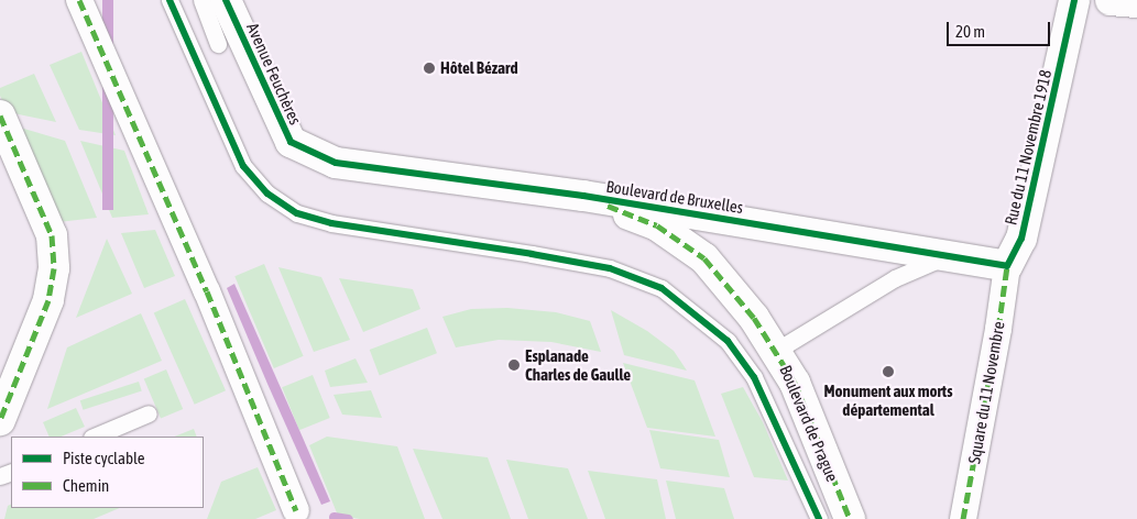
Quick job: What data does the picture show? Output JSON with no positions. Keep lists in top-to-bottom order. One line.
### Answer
{"streets":{"street":["Avenue Feuchères","Rue du 11 Novembre 1918","Boulevard de Bruxelles","Square du 11 Novembre","Boulevard de Prague"]},"crossings":[["Avenue Feuchères","Boulevard de Bruxelles"],["Rue du 11 Novembre 1918","Boulevard de Bruxelles"],["Rue du 11 Novembre 1918","Square du 11 Novembre"],["Boulevard de Bruxelles","Square du 11 Novembre"],["Boulevard de Bruxelles","Boulevard de Prague"]],"places":["Hôtel Bézard","Esplanade Charles de Gaulle","Monument aux morts départemental"],"legend":["Piste cyclable","Chemin"],"scale_bar":"20 m"}
